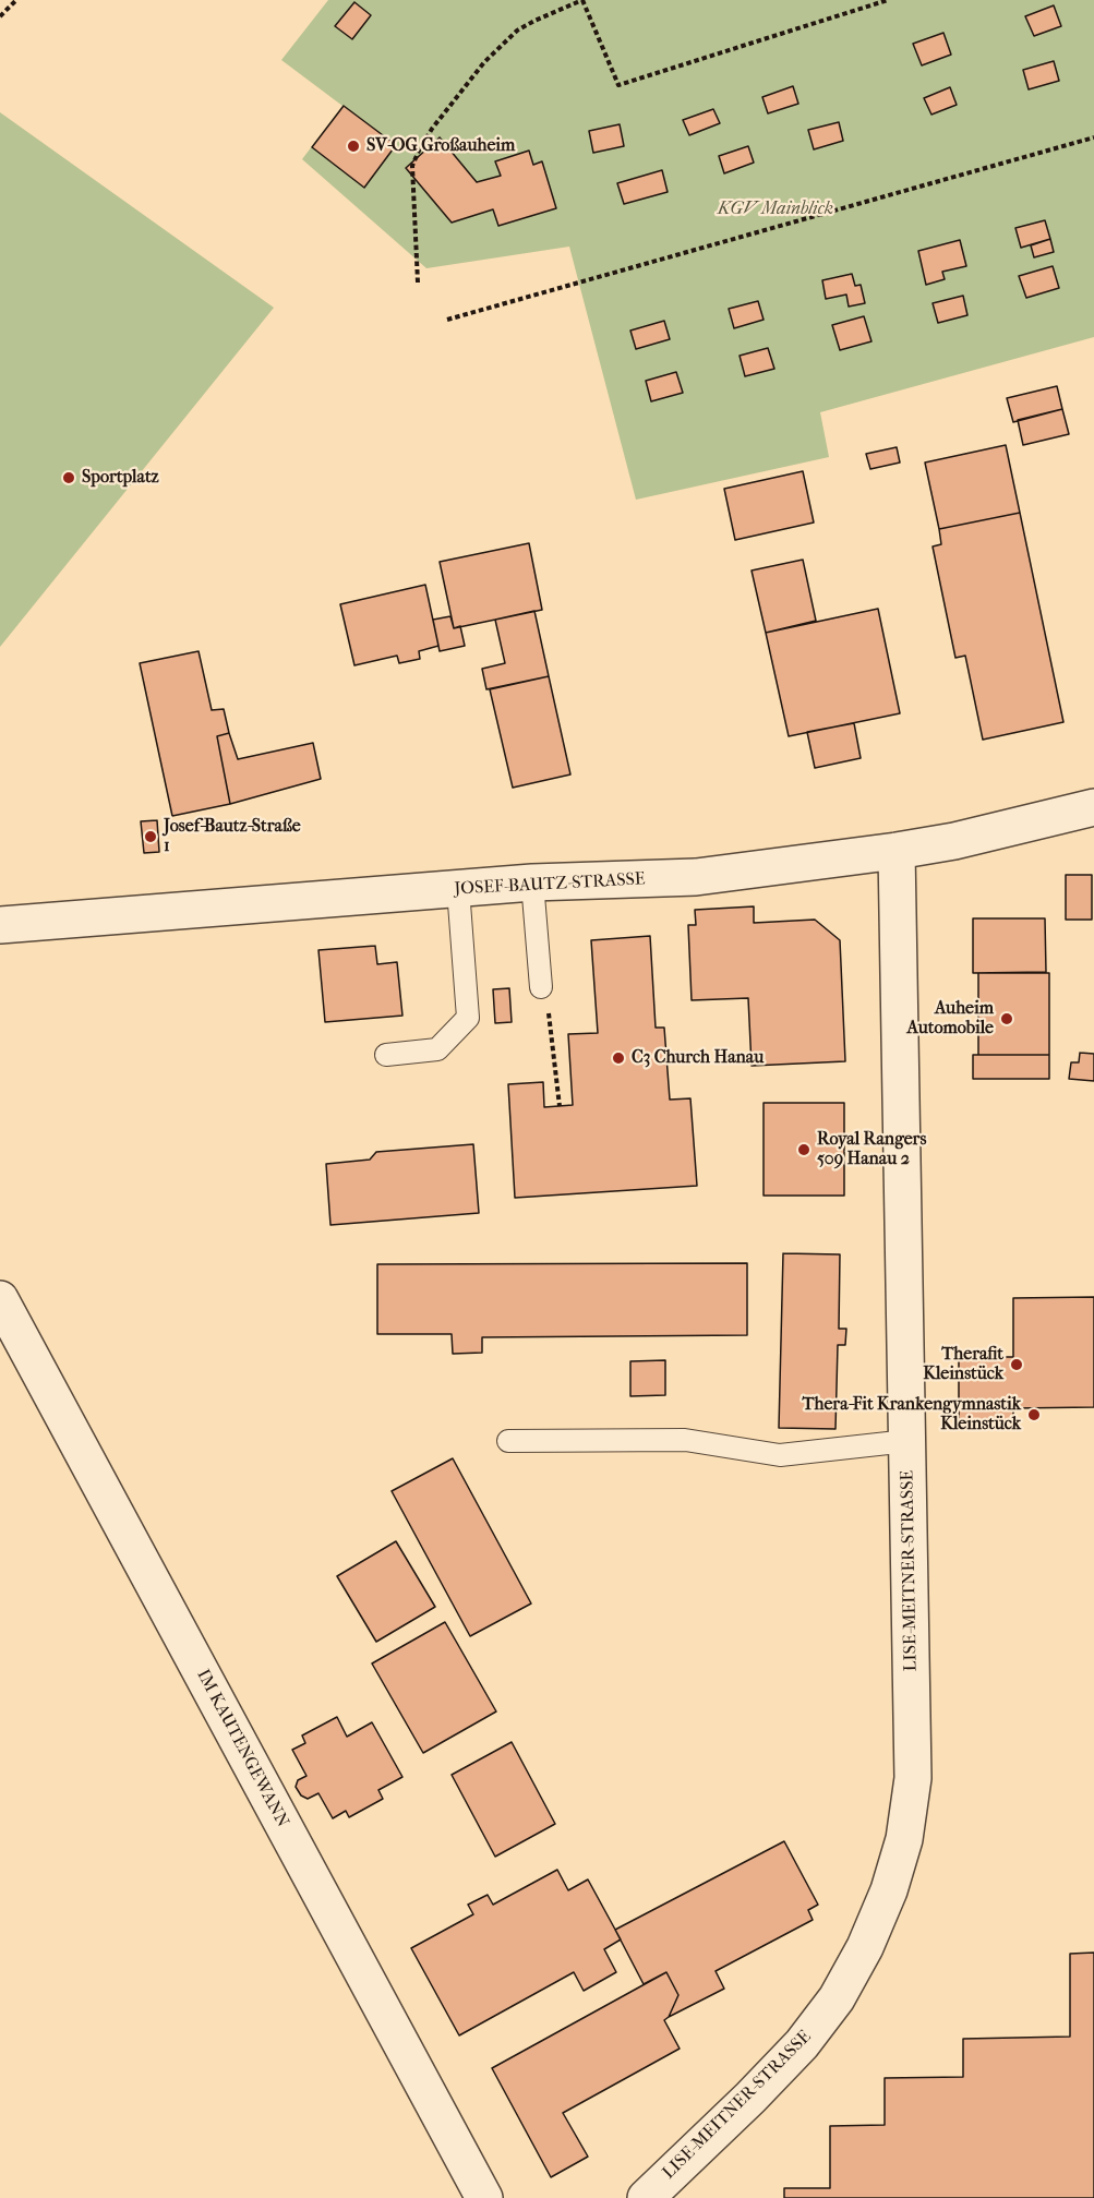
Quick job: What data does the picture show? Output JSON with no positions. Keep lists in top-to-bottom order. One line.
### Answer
{"streets":{"street":["JOSEF-BAUTZ-STRASSE","LISE-MEITNER-STRASSE","IM KAUTENGEWANN"]},"crossings":[["JOSEF-BAUTZ-STRASSE","LISE-MEITNER-STRASSE"]],"parks":["KGV Mainblick"],"places":["SV-OG Großauheim","Sportplatz","Josef-Bautz-Straße 1","Auheim Automobile","C3 Church Hanau","Royal Rangers 509 Hanau 2","Therafit Kleinstück","Thera-Fit Krankengymnastik Kleinstück"]}
